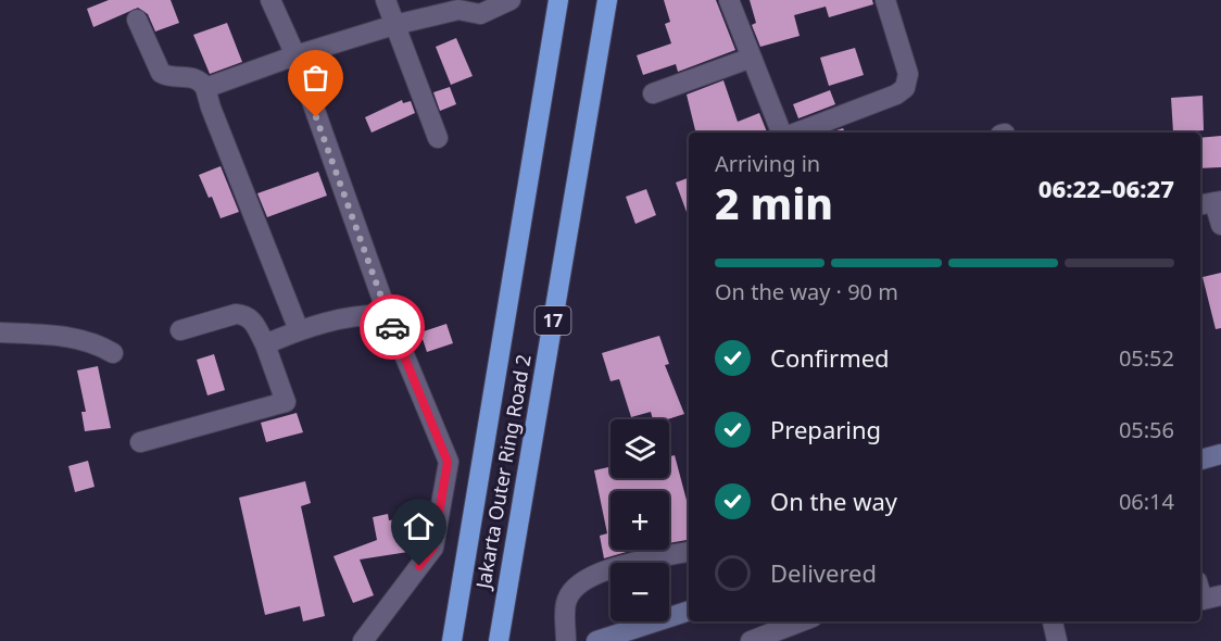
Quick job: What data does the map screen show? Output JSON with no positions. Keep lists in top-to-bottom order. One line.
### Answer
{"streets":{"highway":["17","Jakarta Outer Ring Road 2"]},"page":{"heading":["2 min","Arriving in","06:22–06:27"],"bar":"On the way · 90 m","list":[["Confirmed","05:52"],["Preparing","05:56"],["On the way","06:14"],"Delivered"],"map_buttons":["+","−"]}}
